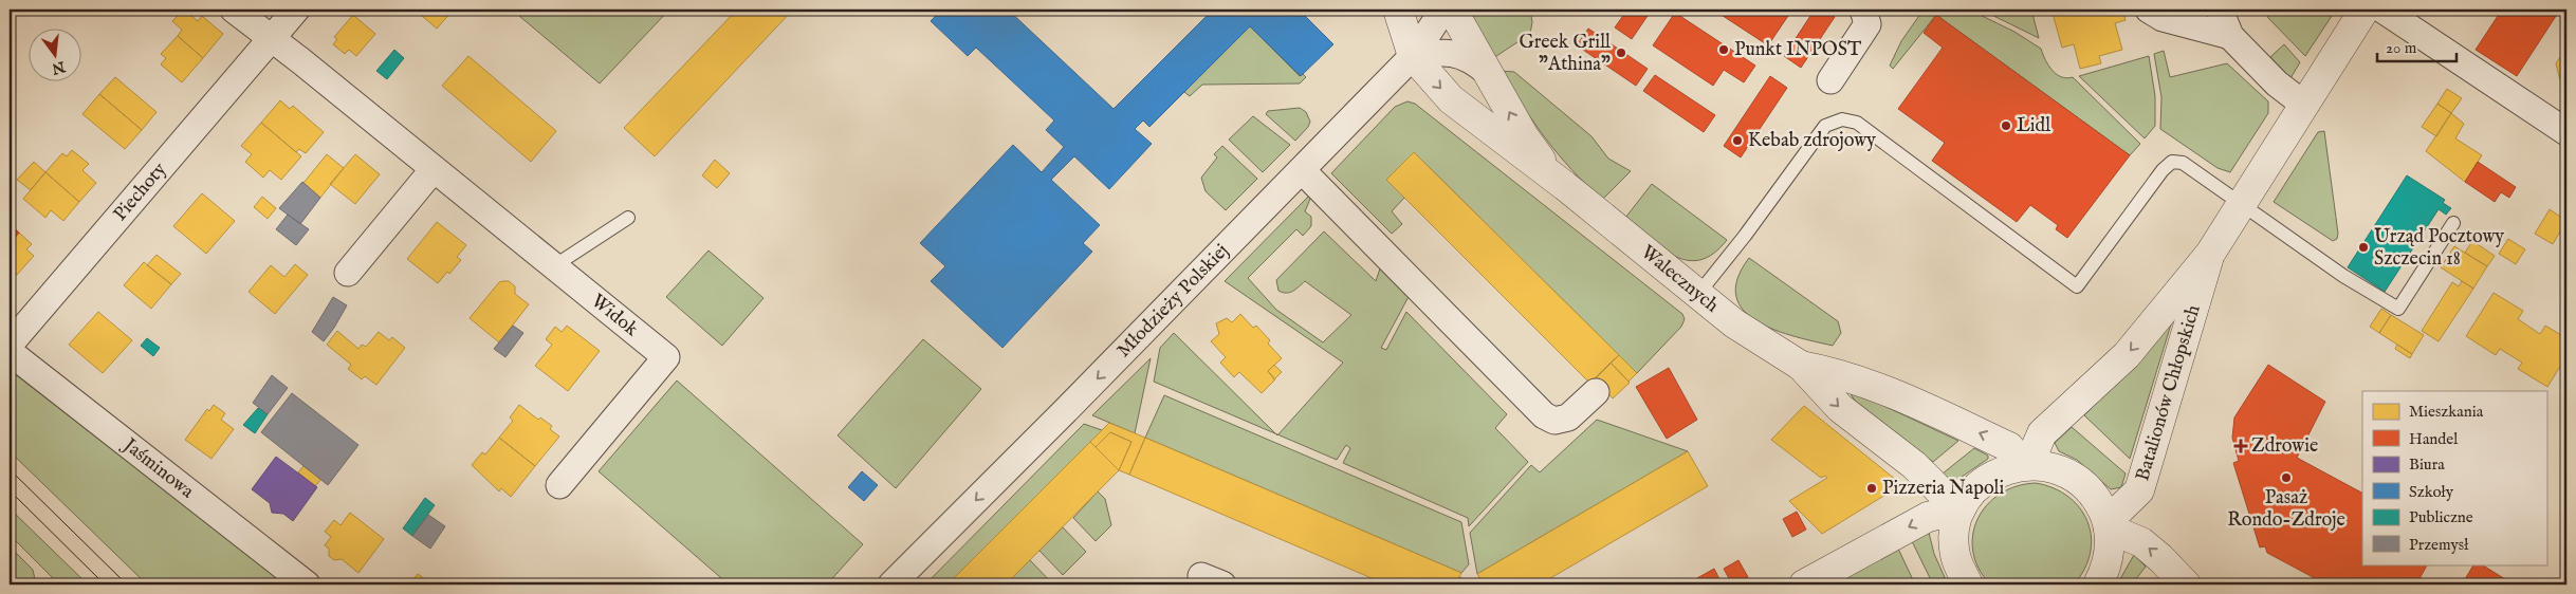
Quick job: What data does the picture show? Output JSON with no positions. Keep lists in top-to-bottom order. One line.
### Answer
{"streets":{"street":["Piechoty","Walecznych","Młodzieży Polskiej","Widok","Batalionów Chłopskich","Jaśminowa"]},"crossings":[["Piechoty","Widok"],["Walecznych","Młodzieży Polskiej"],["Walecznych","Batalionów Chłopskich"]],"one_way":["Młodzieży Polskiej"],"places":{"other":["Punkt INPOST","Greek Grill \"Athina\"","Lidl","Kebab zdrojowy","Urząd Pocztowy Szczecin 18","Pasaż Rondo-Zdroje","Pizzeria Napoli"],"health":["Zdrowie"]},"legend":["Mieszkania","Handel","Biura","Szkoły","Publiczne","Przemysł"],"scale_bar":"20 m","north":"bottom"}
